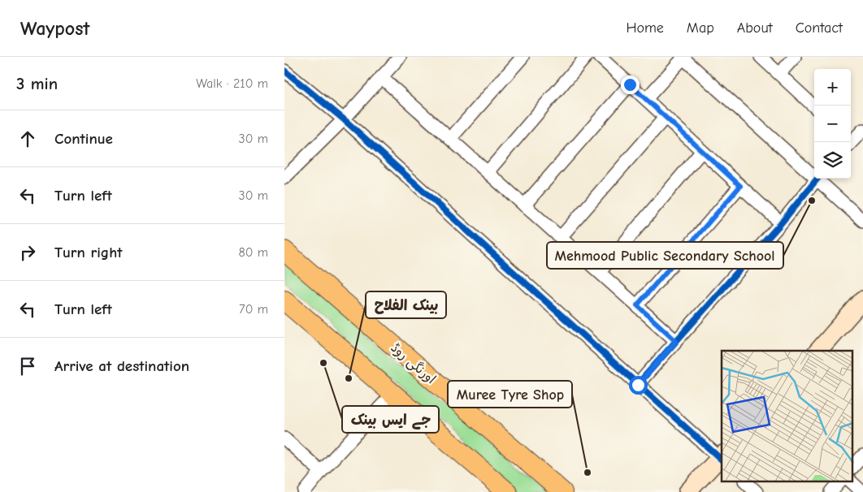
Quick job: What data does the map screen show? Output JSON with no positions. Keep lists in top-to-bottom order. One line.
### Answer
{"streets":{"main road":["اورنگی روڈ"]},"places":["Mehmood Public Secondary School","جے ایس بینک","بینک الفلاح","Muree Tyre Shop"],"page":{"header":"Waypost","nav":["Home","Map","About","Contact"],"heading":["3 min","Walk · 210 m"],"map_buttons":["+","−"],"list":[["Continue","30 m"],["Turn left","30 m"],["Turn right","80 m"],["Turn left","70 m"],"Arrive at destination"]}}
